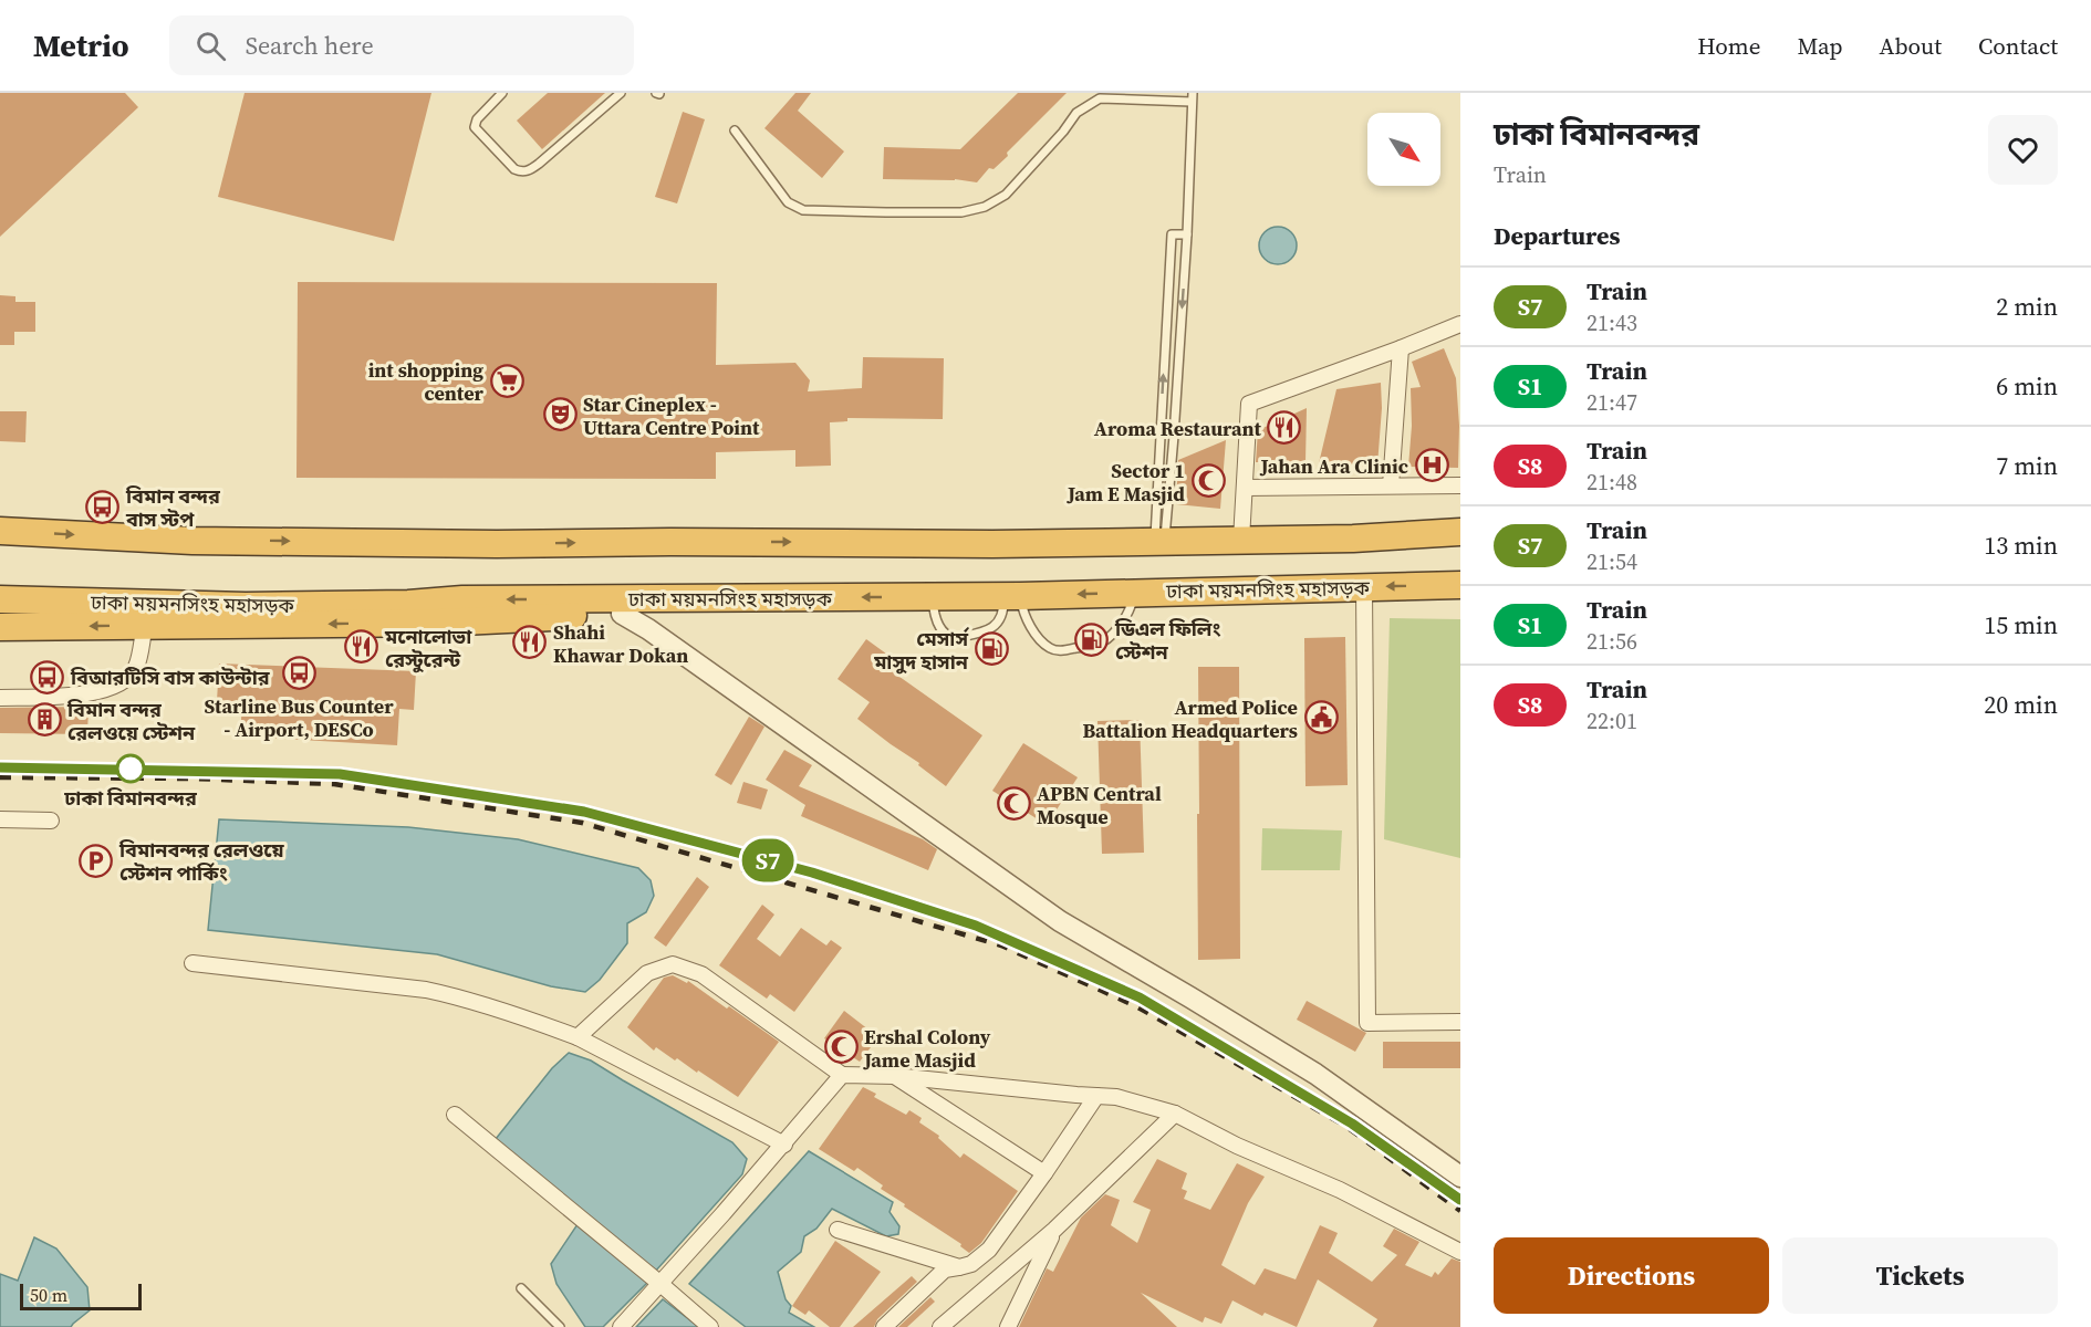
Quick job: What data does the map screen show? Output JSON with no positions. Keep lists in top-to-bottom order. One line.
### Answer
{"streets":{"highway":["ঢাকা ময়মনসিংহ মহাসড়ক"]},"places":{"supermarket":["int shopping center"],"theatre":["Star Cineplex - Uttara Centre Point"],"restaurant":["Aroma Restaurant","Shahi Khawar Dokan","মনোলোভা রেস্টুরেন্ট"],"hospital":["Jahan Ara Clinic"],"mosque":["Sector 1 Jam E Masjid","APBN Central Mosque","Ershal Colony Jame Masjid"],"bus stop":["বিমান বন্দর বাস স্টপ","Starline Bus Counter - Airport, DESCo","বিআরটিসি বাস কাউন্টার"],"fuel station":["ডিএল ফিলিং স্টেশন","মেসার্স মাসুদ হাসান"],"public building":["Armed Police Battalion Headquarters"],"building":["বিমান বন্দর রেলওয়ে স্টেশন"],"other":["ঢাকা বিমানবন্দর"],"parking":["বিমানবন্দর রেলওয়ে স্টেশন পার্কিং"]},"scale_bar":"50 m","north":"bottom right","page":{"header":"Metrio","search":"Search here","nav":["Home","Map","About","Contact"],"on_map":"S7","heading":[["ঢাকা বিমানবন্দর","Train"],"Departures"],"list":[{"mark":"S7","name":"Train","note":"21:43","value":"2 min"},{"mark":"S1","name":"Train","note":"21:47","value":"6 min"},{"mark":"S8","name":"Train","note":"21:48","value":"7 min"},{"mark":"S7","name":"Train","note":"21:54","value":"13 min"},{"mark":"S1","name":"Train","note":"21:56","value":"15 min"},{"mark":"S8","name":"Train","note":"22:01","value":"20 min"}],"buttons":["Directions","Tickets"],"scale":"50 m"}}
